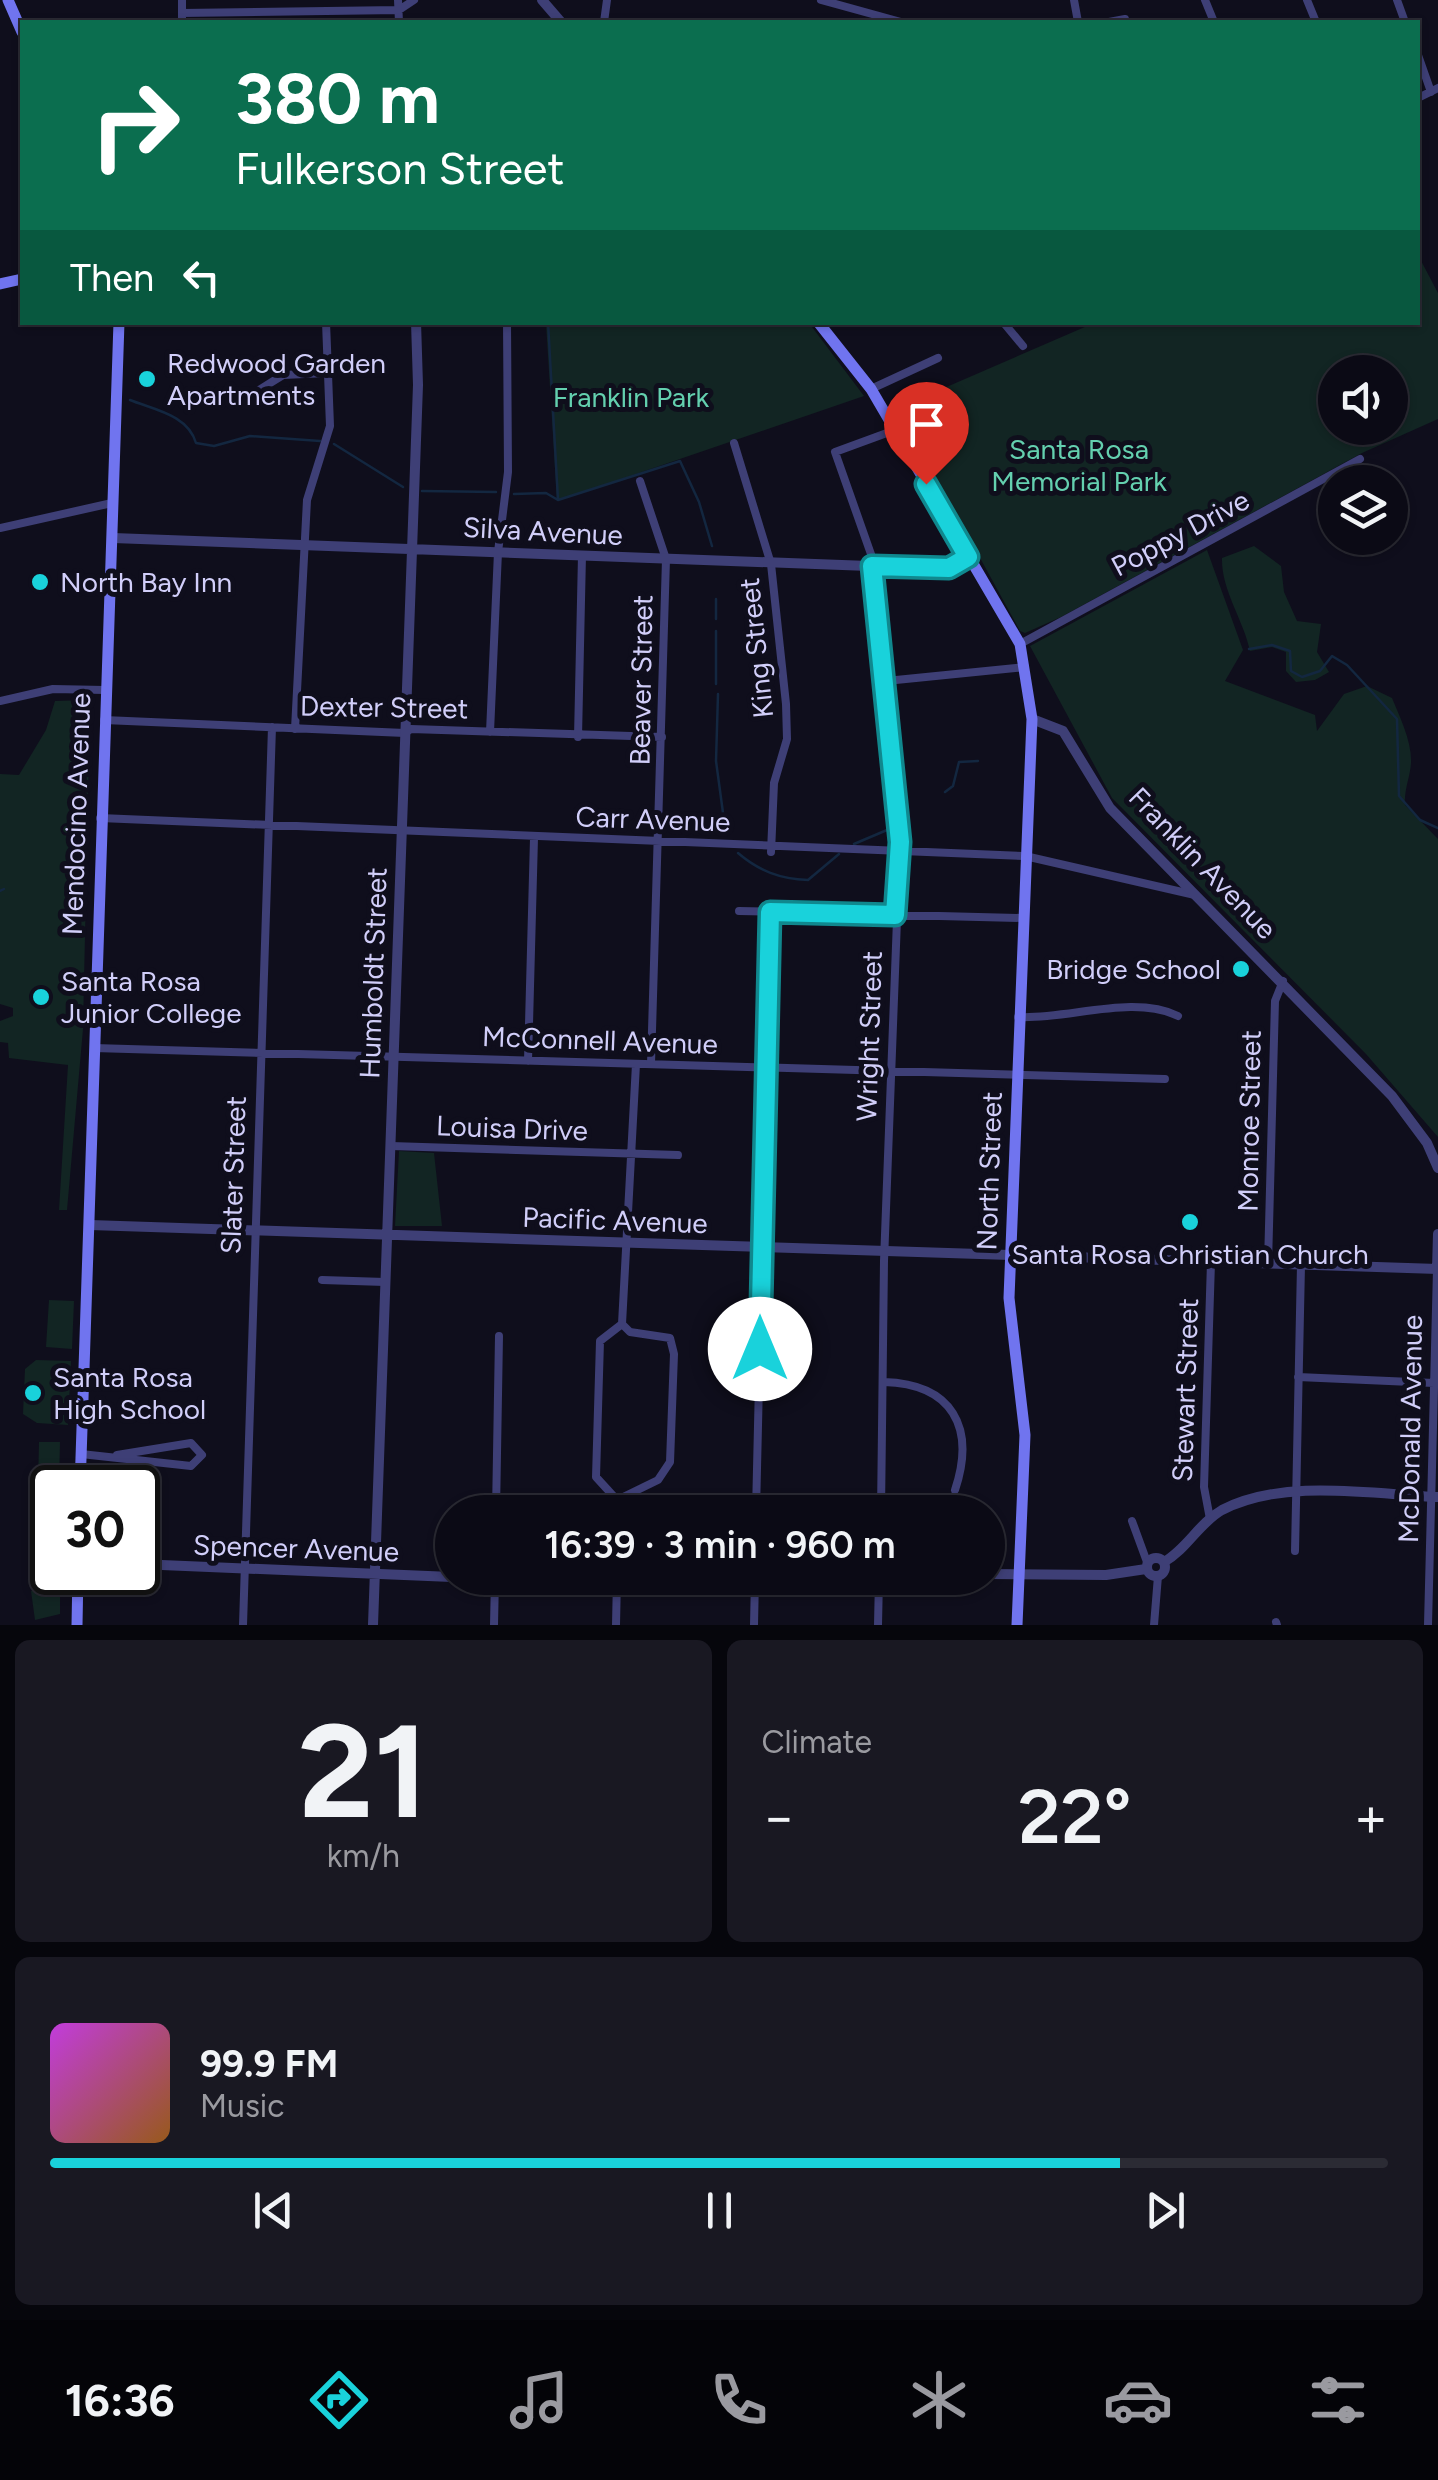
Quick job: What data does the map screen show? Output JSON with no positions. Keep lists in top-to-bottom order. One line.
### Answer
{"streets":{"main road":["Mendocino Avenue","North Street"],"street":["Silva Avenue","Poppy Drive","King Street","Beaver Street","Dexter Street","Carr Avenue","Franklin Avenue","Humboldt Street","Wright Street","McConnell Avenue","Monroe Street","Louisa Drive","Slater Street","Pacific Avenue","Stewart Street","McDonald Avenue","Spencer Avenue"]},"crossings":[["Silva Avenue","King Street"],["Silva Avenue","Beaver Street"],["Silva Avenue","Mendocino Avenue"],["Silva Avenue","Humboldt Street"],["Silva Avenue","Wright Street"],["King Street","Carr Avenue"],["Beaver Street","Dexter Street"],["Beaver Street","Carr Avenue"],["Beaver Street","McConnell Avenue"],["Dexter Street","Mendocino Avenue"],["Dexter Street","Humboldt Street"],["Dexter Street","Slater Street"],["Mendocino Avenue","Carr Avenue"],["Mendocino Avenue","McConnell Avenue"],["Mendocino Avenue","Pacific Avenue"],["Carr Avenue","Franklin Avenue"],["Carr Avenue","Humboldt Street"],["Carr Avenue","Wright Street"],["Carr Avenue","North Street"],["Carr Avenue","Slater Street"],["Franklin Avenue","Monroe Street"],["Franklin Avenue","North Street"],["Humboldt Street","McConnell Avenue"],["Humboldt Street","Louisa Drive"],["Humboldt Street","Pacific Avenue"],["Humboldt Street","Spencer Avenue"],["Wright Street","McConnell Avenue"],["Wright Street","Pacific Avenue"],["McConnell Avenue","North Street"],["McConnell Avenue","Slater Street"],["Monroe Street","Pacific Avenue"],["North Street","Pacific Avenue"],["Slater Street","Pacific Avenue"],["Slater Street","Spencer Avenue"],["Pacific Avenue","Stewart Street"],["Pacific Avenue","McDonald Avenue"]],"parks":["Franklin Park","Santa Rosa Memorial Park"],"places":["Redwood Garden Apartments","North Bay Inn","Bridge School","Santa Rosa Junior College","Santa Rosa Christian Church","Santa Rosa High School"],"page":{"turn":["380 m","Fulkerson Street"],"then":"Then","limit":"30","trip":"16:39 · 3 min · 960 m","tile":[["21","km/h"],"Climate"],"heat":["−","22°","+"],"song":["99.9 FM","Music"],"tabs":"16:36"}}
